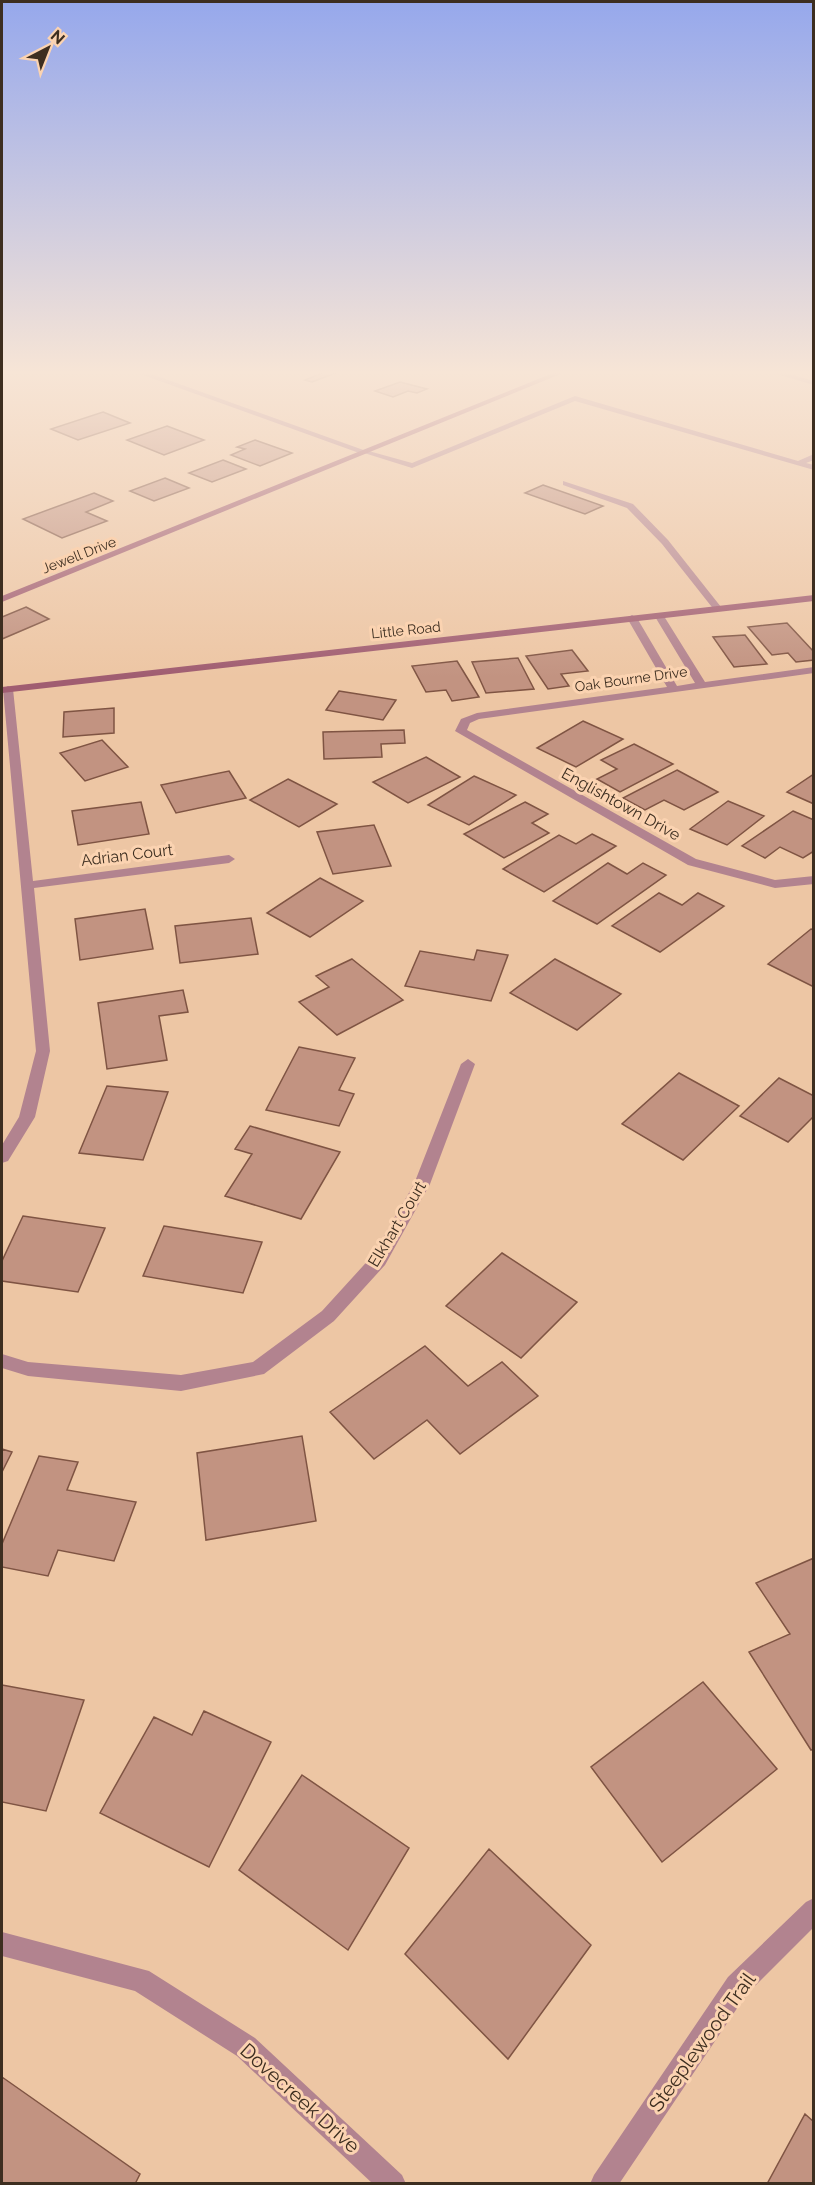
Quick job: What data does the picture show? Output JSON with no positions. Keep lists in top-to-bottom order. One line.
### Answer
{"streets":{"street":["Jewell Drive","Little Road","Oak Bourne Drive","Englishtown Drive","Adrian Court","Elkhart Court","Steeplewood Trail","Dovecreek Drive"]},"crossings":[["Oak Bourne Drive","Englishtown Drive"]],"north":"top right"}
